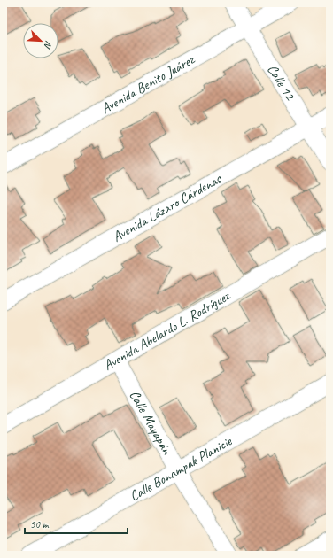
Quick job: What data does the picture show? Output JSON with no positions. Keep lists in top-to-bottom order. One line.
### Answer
{"streets":{"street":["Calle 12","Avenida Benito Juárez","Avenida Lázaro Cárdenas","Avenida Abelardo L. Rodríguez","Calle Mayapán","Calle Bonampak Planicie"]},"crossings":[["Calle 12","Avenida Benito Juárez"],["Calle 12","Avenida Lázaro Cárdenas"],["Avenida Abelardo L. Rodríguez","Calle Mayapán"],["Calle Mayapán","Calle Bonampak Planicie"]],"scale_bar":"50 m","north":"bottom right"}
